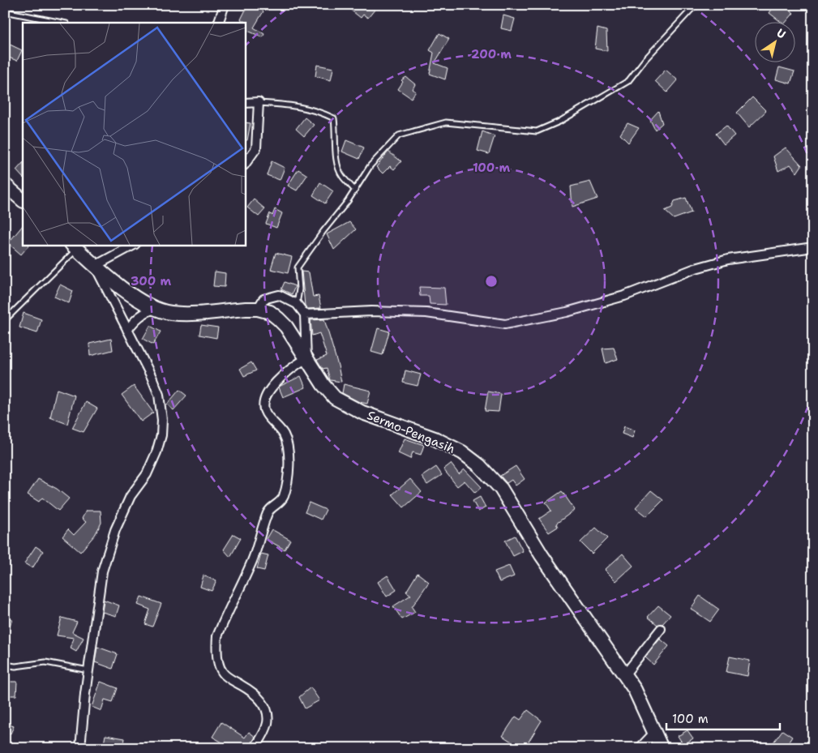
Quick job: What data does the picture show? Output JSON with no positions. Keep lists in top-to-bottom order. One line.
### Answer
{"streets":{"main road":["Sermo-Pengasih"]},"scale_bar":"100 m","north":"top right","rings":["200 m","100 m","300 m"]}
